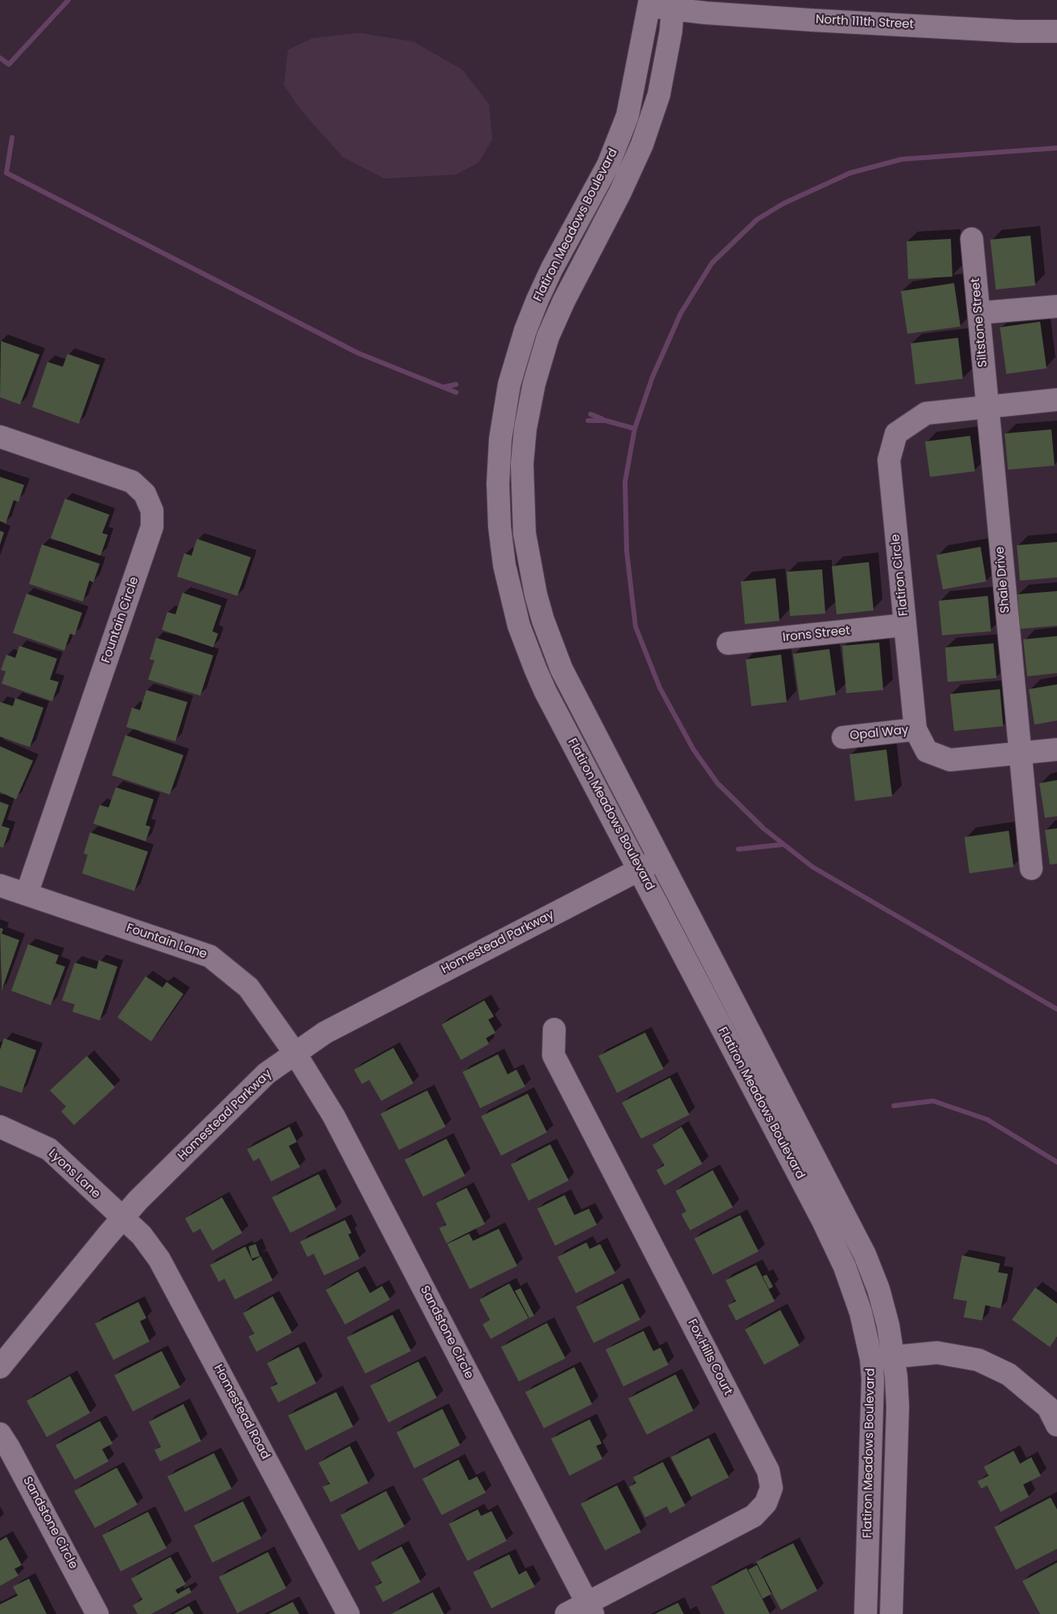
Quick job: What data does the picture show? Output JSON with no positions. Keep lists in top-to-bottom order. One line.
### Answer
{"streets":{"street":["North 111th Street","Flatiron Meadows Boulevard","Siltstone Street","Flatiron Circle","Shale Drive","Fountain Circle","Irons Street","Opal Way","Fountain Lane","Homestead Parkway","Lyons Lane","Sandstone Circle","Fox Hills Court","Homestead Road"]},"crossings":[["North 111th Street","Flatiron Meadows Boulevard"],["Flatiron Meadows Boulevard","Homestead Parkway"],["Siltstone Street","Flatiron Circle"],["Siltstone Street","Shale Drive"],["Flatiron Circle","Shale Drive"],["Flatiron Circle","Irons Street"],["Flatiron Circle","Opal Way"],["Fountain Circle","Fountain Lane"],["Fountain Lane","Homestead Parkway"],["Fountain Lane","Sandstone Circle"],["Homestead Parkway","Lyons Lane"],["Homestead Parkway","Sandstone Circle"],["Homestead Parkway","Homestead Road"],["Lyons Lane","Homestead Road"],["Sandstone Circle","Fox Hills Court"]]}
